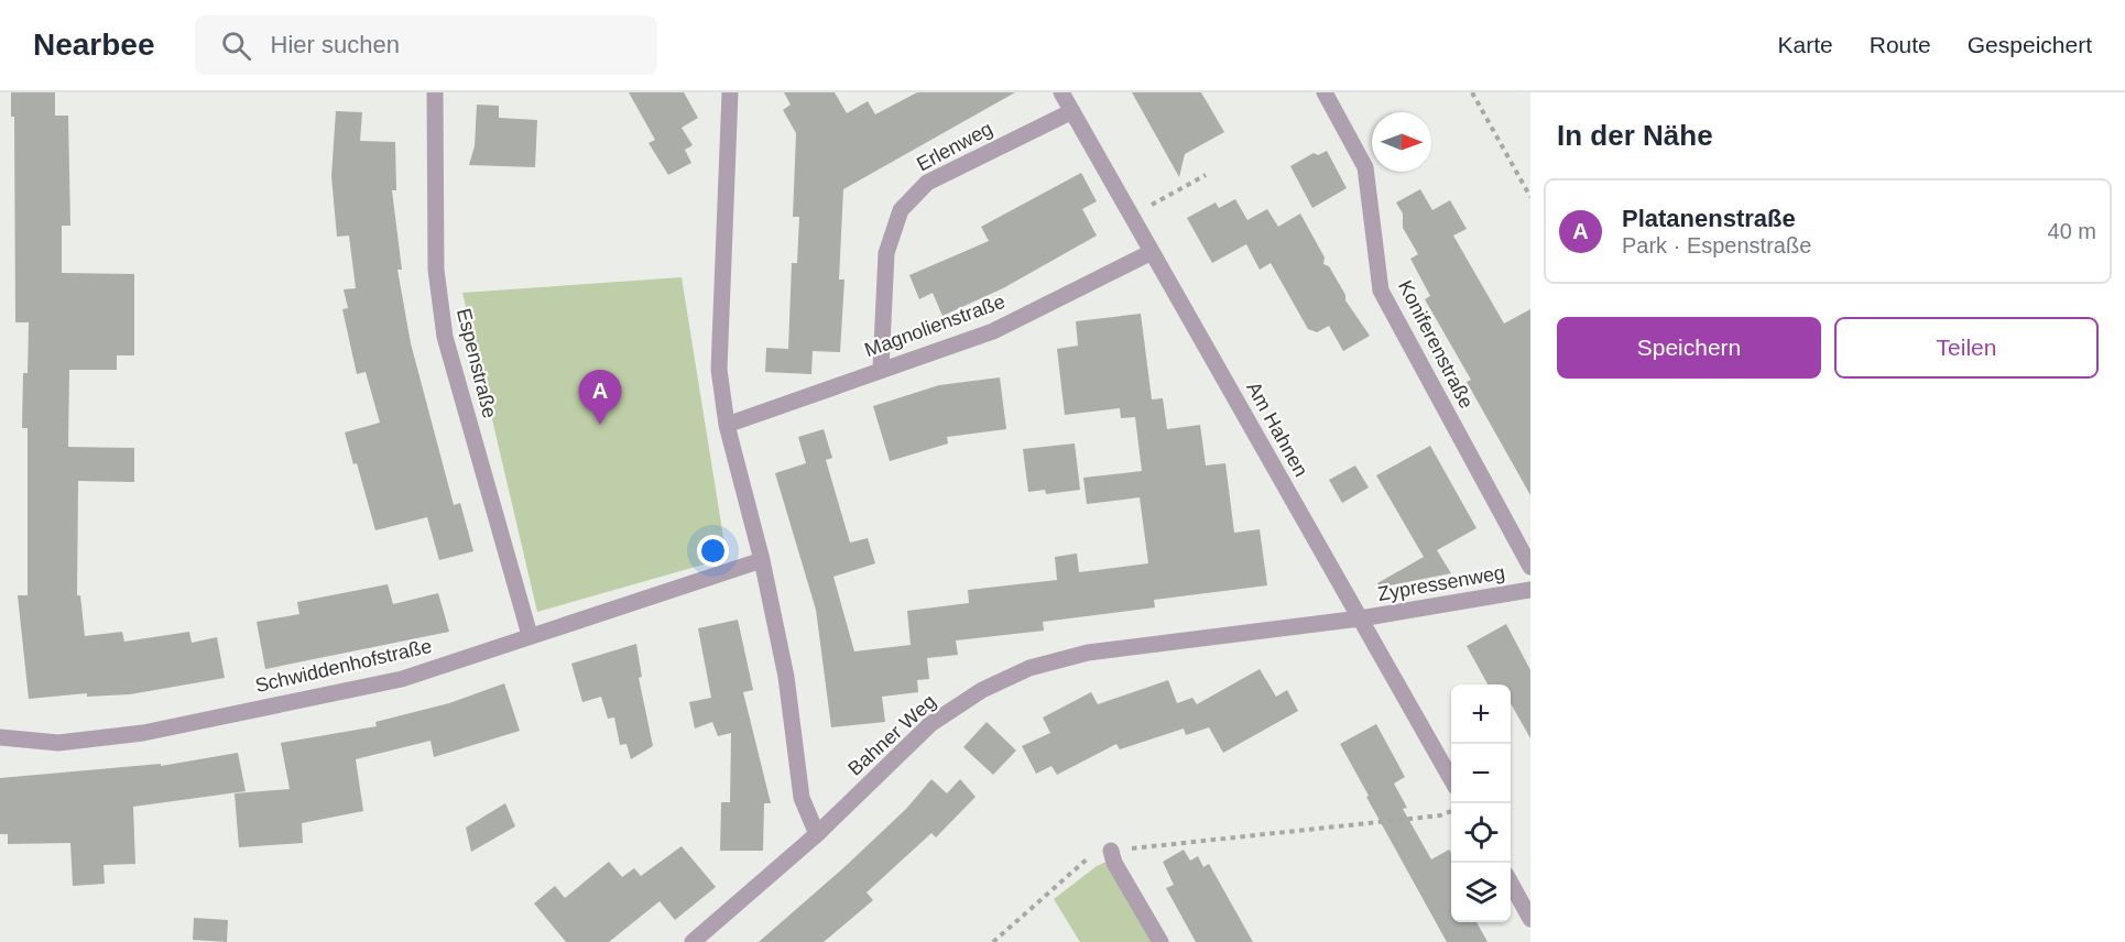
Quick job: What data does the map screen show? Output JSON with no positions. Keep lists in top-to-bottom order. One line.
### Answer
{"streets":{"street":["Erlenweg","Magnolienstraße","Koniferenstraße","Espenstraße","Am Hahnen","Zypressenweg","Schwiddenhofstraße","Bahner Weg"]},"crossings":[["Erlenweg","Magnolienstraße"],["Erlenweg","Am Hahnen"],["Magnolienstraße","Am Hahnen"],["Espenstraße","Schwiddenhofstraße"],["Am Hahnen","Zypressenweg"],["Am Hahnen","Bahner Weg"],["Zypressenweg","Bahner Weg"]],"north":"right","page":{"header":"Nearbee","search":"Hier suchen","nav":["Karte","Route","Gespeichert"],"heading":"In der Nähe","list":[{"mark":"A","name":"Platanenstraße","note":"Park · Espenstraße","value":"40 m"}],"buttons":["Speichern","Teilen"],"pins":"A","map_buttons":["+","−"]}}
